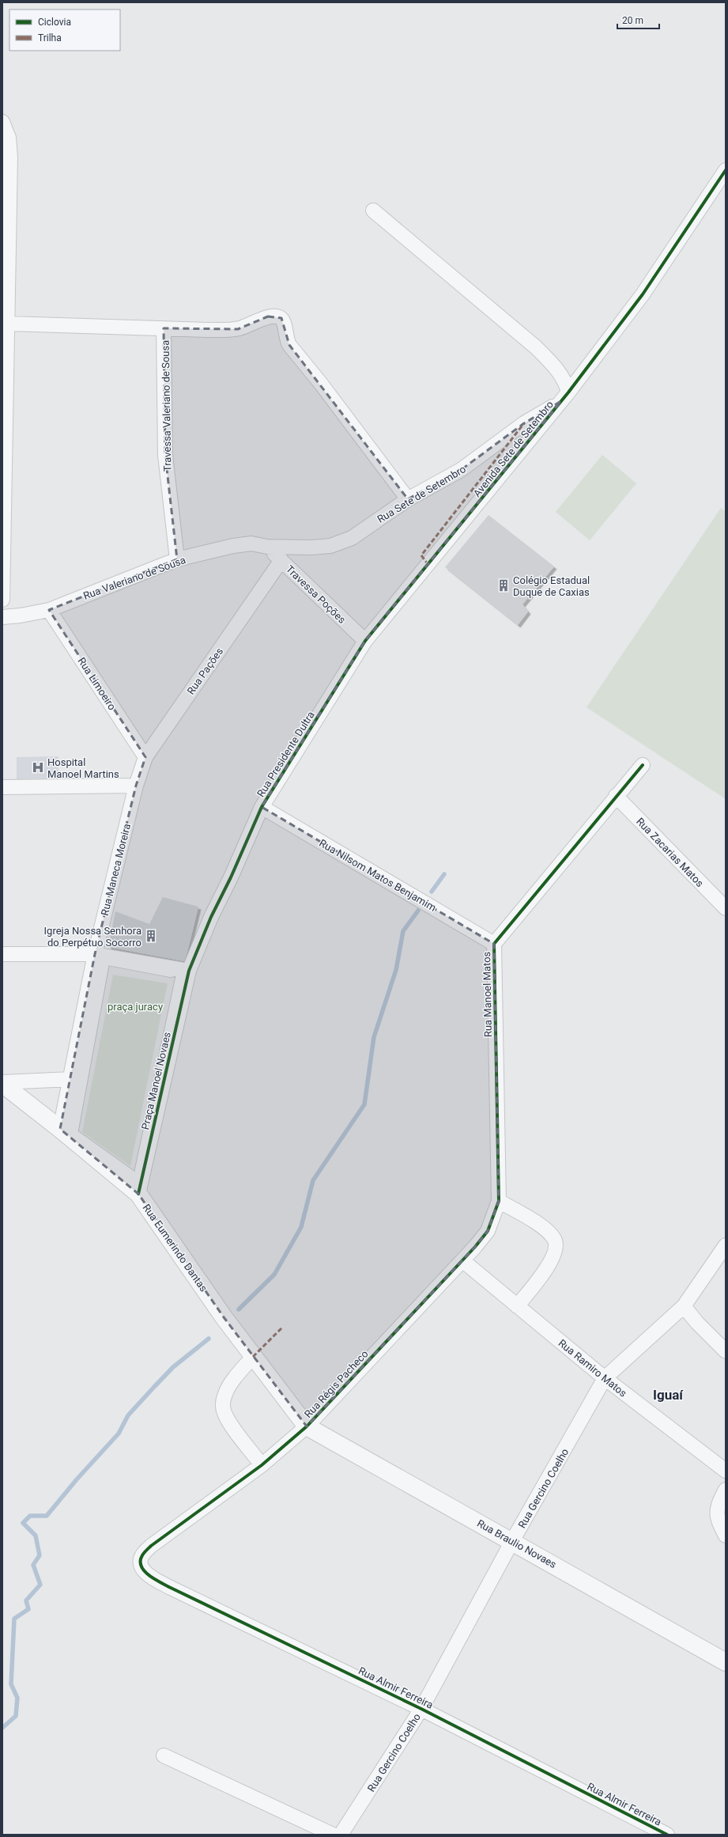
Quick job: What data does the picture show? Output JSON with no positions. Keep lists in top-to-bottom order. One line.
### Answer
{"streets":{"street":["Travessa Valeriano de Sousa","Avenida Sete de Setembro","Rua Sete de Setembro","Rua Valeriano de Sousa","Travessa Poções","Rua Pações","Rua Limoeiro","Rua Presidente Dultra","Rua Zacarias Matos","Rua Maneca Moreira","Rua Nilsom Matos Benjamim","Rua Manoel Matos","Praça Manoel Novaes","Rua Eumerindo Dantas","Rua Ramiro Matos","Rua Régis Pacheco","Rua Gercino Coelho","Rua Braulio Novaes","Rua Almir Ferreira"]},"crossings":[["Travessa Valeriano de Sousa","Rua Valeriano de Sousa"],["Avenida Sete de Setembro","Rua Sete de Setembro"],["Avenida Sete de Setembro","Rua Presidente Dultra"],["Rua Sete de Setembro","Rua Valeriano de Sousa"],["Rua Sete de Setembro","Travessa Poções"],["Rua Valeriano de Sousa","Travessa Poções"],["Rua Valeriano de Sousa","Rua Limoeiro"],["Travessa Poções","Rua Pações"],["Travessa Poções","Rua Presidente Dultra"],["Rua Pações","Rua Limoeiro"],["Rua Pações","Rua Maneca Moreira"],["Rua Presidente Dultra","Rua Nilsom Matos Benjamim"],["Rua Presidente Dultra","Praça Manoel Novaes"],["Rua Zacarias Matos","Rua Manoel Matos"],["Rua Nilsom Matos Benjamim","Rua Manoel Matos"],["Rua Manoel Matos","Rua Régis Pacheco"],["Praça Manoel Novaes","Rua Eumerindo Dantas"],["Rua Eumerindo Dantas","Rua Régis Pacheco"],["Rua Eumerindo Dantas","Rua Braulio Novaes"],["Rua Ramiro Matos","Rua Régis Pacheco"],["Rua Ramiro Matos","Rua Gercino Coelho"],["Rua Régis Pacheco","Rua Braulio Novaes"],["Rua Régis Pacheco","Rua Almir Ferreira"],["Rua Gercino Coelho","Rua Braulio Novaes"],["Rua Gercino Coelho","Rua Almir Ferreira"]],"districts":["Iguaí"],"parks":["praça juracy"],"places":{"building":["Colégio Estadual Duque de Caxias","Igreja Nossa Senhora do Perpétuo Socorro"],"hospital":["Hospital Manoel Martins"]},"legend":["Ciclovia","Trilha"],"scale_bar":"20 m"}
